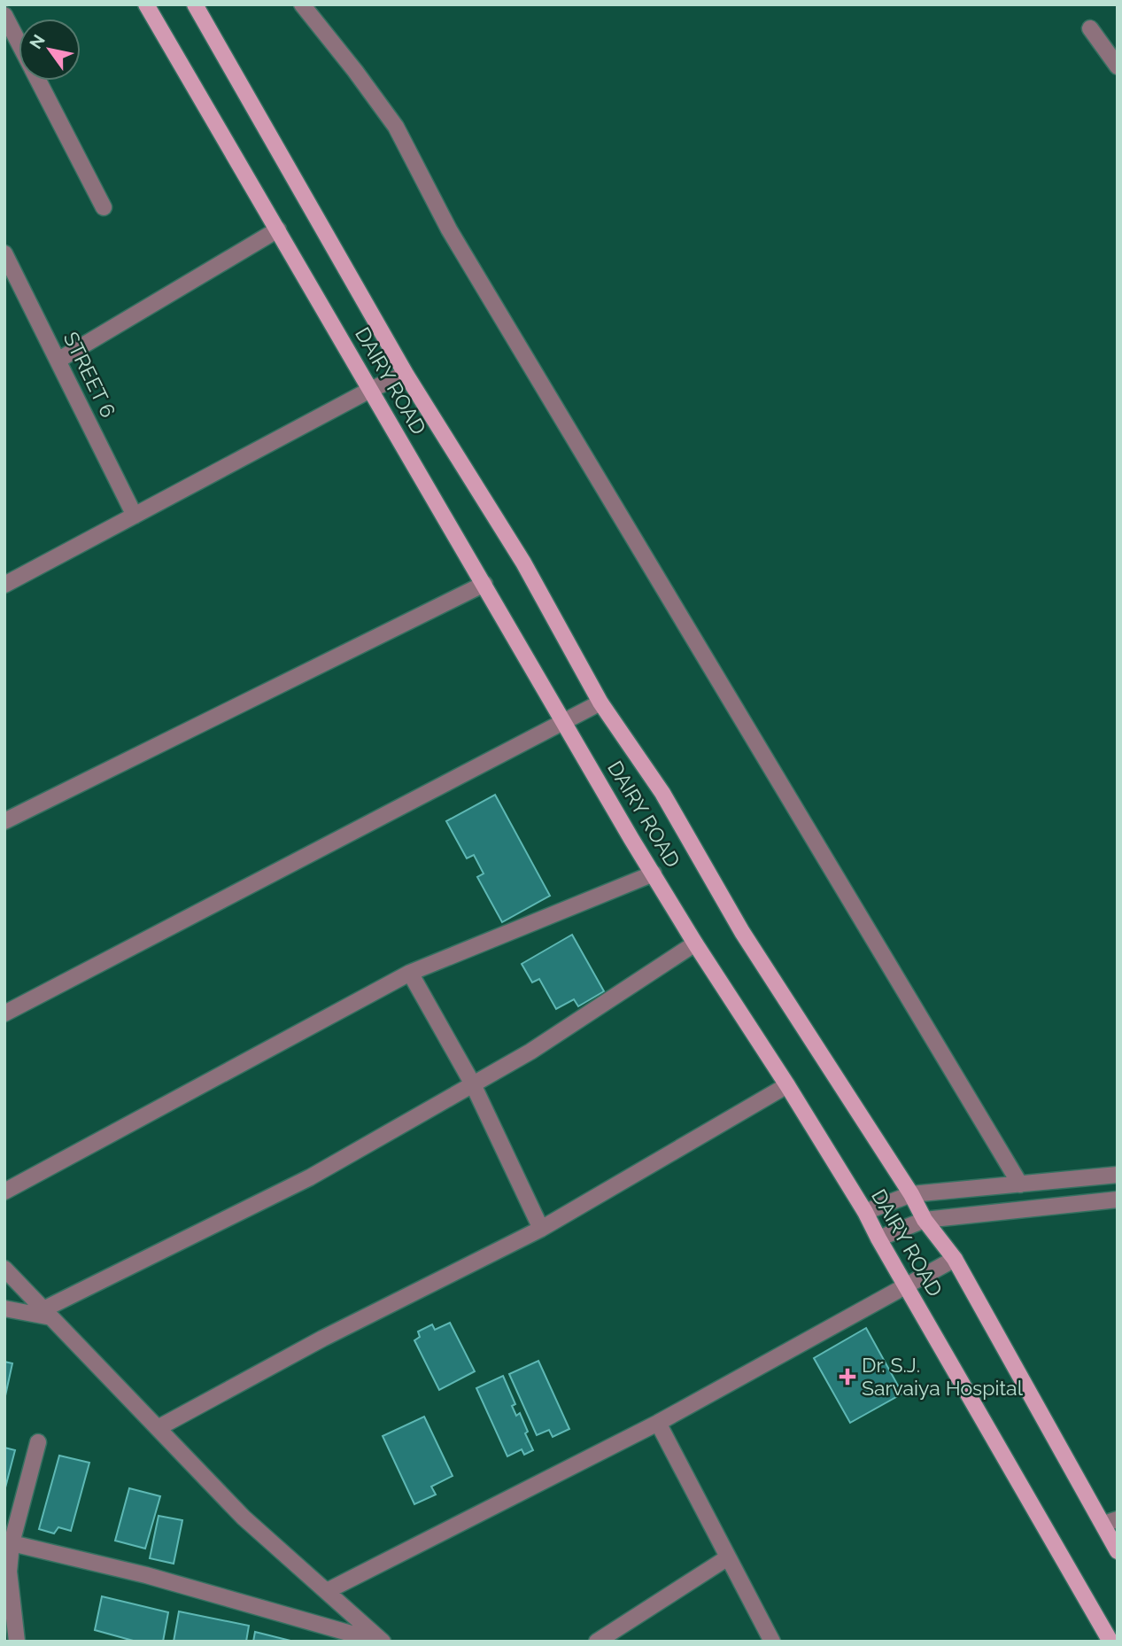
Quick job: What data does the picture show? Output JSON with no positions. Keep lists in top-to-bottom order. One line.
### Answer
{"streets":{"main road":["DAIRY ROAD"],"street":["STREET 6"]},"places":{"health":["Dr. S.J. Sarvaiya Hospital"]},"north":"top left"}
